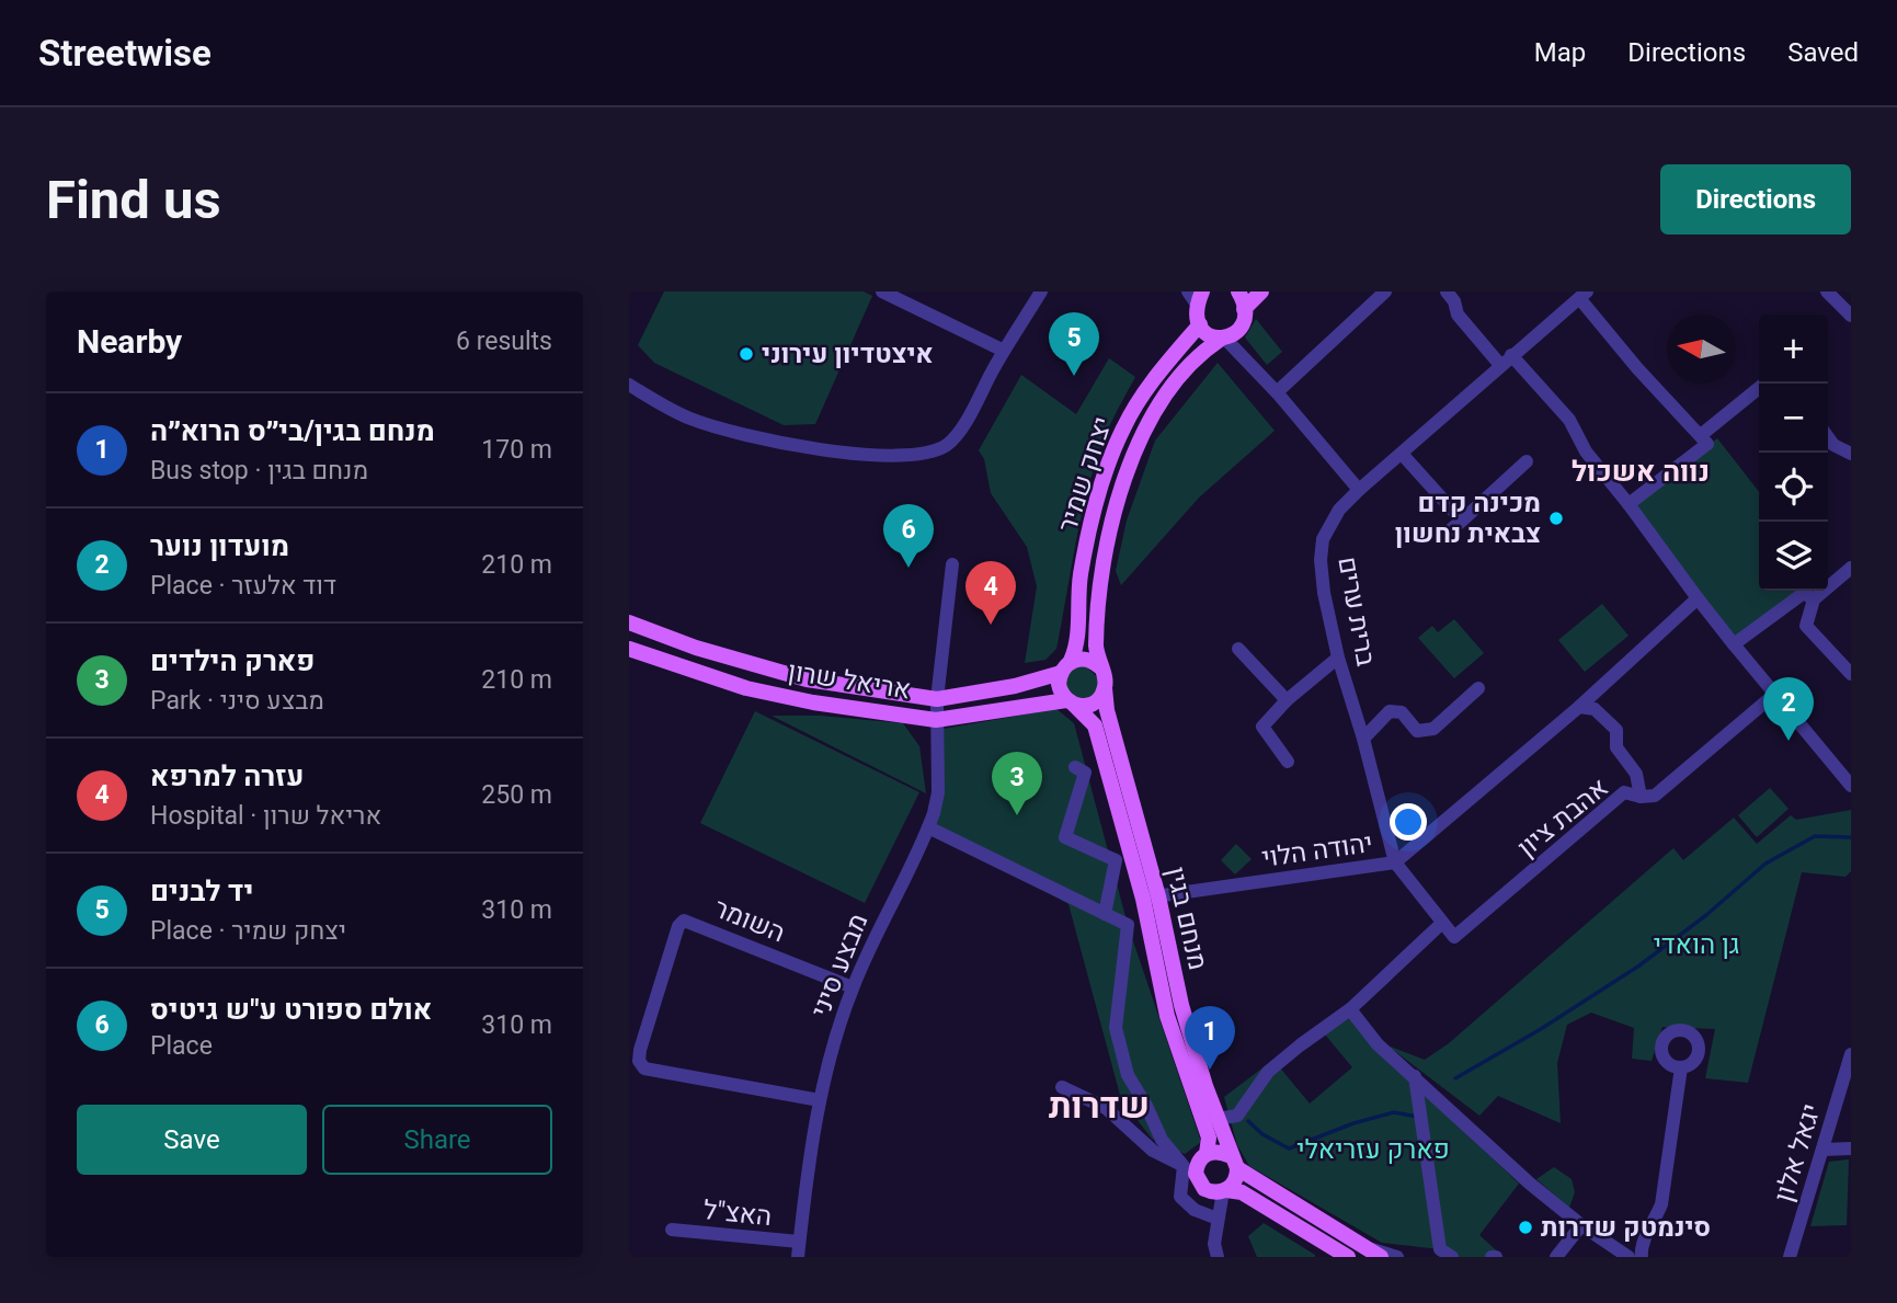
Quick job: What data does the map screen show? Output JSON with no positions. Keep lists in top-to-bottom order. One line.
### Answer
{"streets":{"main road":["יצחק שמיר","אריאל שרון","מנחם בגין"],"street":["ברית ערים","אהבת ציון","יהודה הלוי","השומר","מבצע סיני","יגאל אלון","האצ\"ל"]},"crossings":[["יצחק שמיר","אריאל שרון"],["יצחק שמיר","מנחם בגין"],["ברית ערים","אהבת ציון"],["ברית ערים","יהודה הלוי"],["אריאל שרון","מנחם בגין"],["אריאל שרון","מבצע סיני"],["יהודה הלוי","מנחם בגין"],["השומר","מבצע סיני"],["מבצע סיני","האצ\"ל"]],"districts":["נווה אשכול","שדרות"],"parks":["גן הואדי","פארק עזריאלי"],"places":["איצטדיון עירוני","מכינה קדם צבאית נחשון","סינמטק שדרות"],"north":"left","page":{"header":"Streetwise","nav":["Map","Directions","Saved"],"buttons":["Directions",["Save","Share"]],"title":"Find us","heading":["Nearby","6 results"],"pins":["5","6","4","2","3","1"],"map_buttons":["+","−"],"list":[{"mark":"1","name":"מנחם בגין/בי״ס הרוא״ה","note":"Bus stop · מנחם בגין","value":"170 m"},{"mark":"2","name":"מועדון נוער","note":"Place · דוד אלעזר","value":"210 m"},{"mark":"3","name":"פארק הילדים","note":"Park · מבצע סיני","value":"210 m"},{"mark":"4","name":"עזרה למרפא","note":"Hospital · אריאל שרון","value":"250 m"},{"mark":"5","name":"יד לבנים","note":"Place · יצחק שמיר","value":"310 m"},{"mark":"6","name":"אולם ספורט ע\"ש גיטיס","note":"Place","value":"310 m"}]}}
